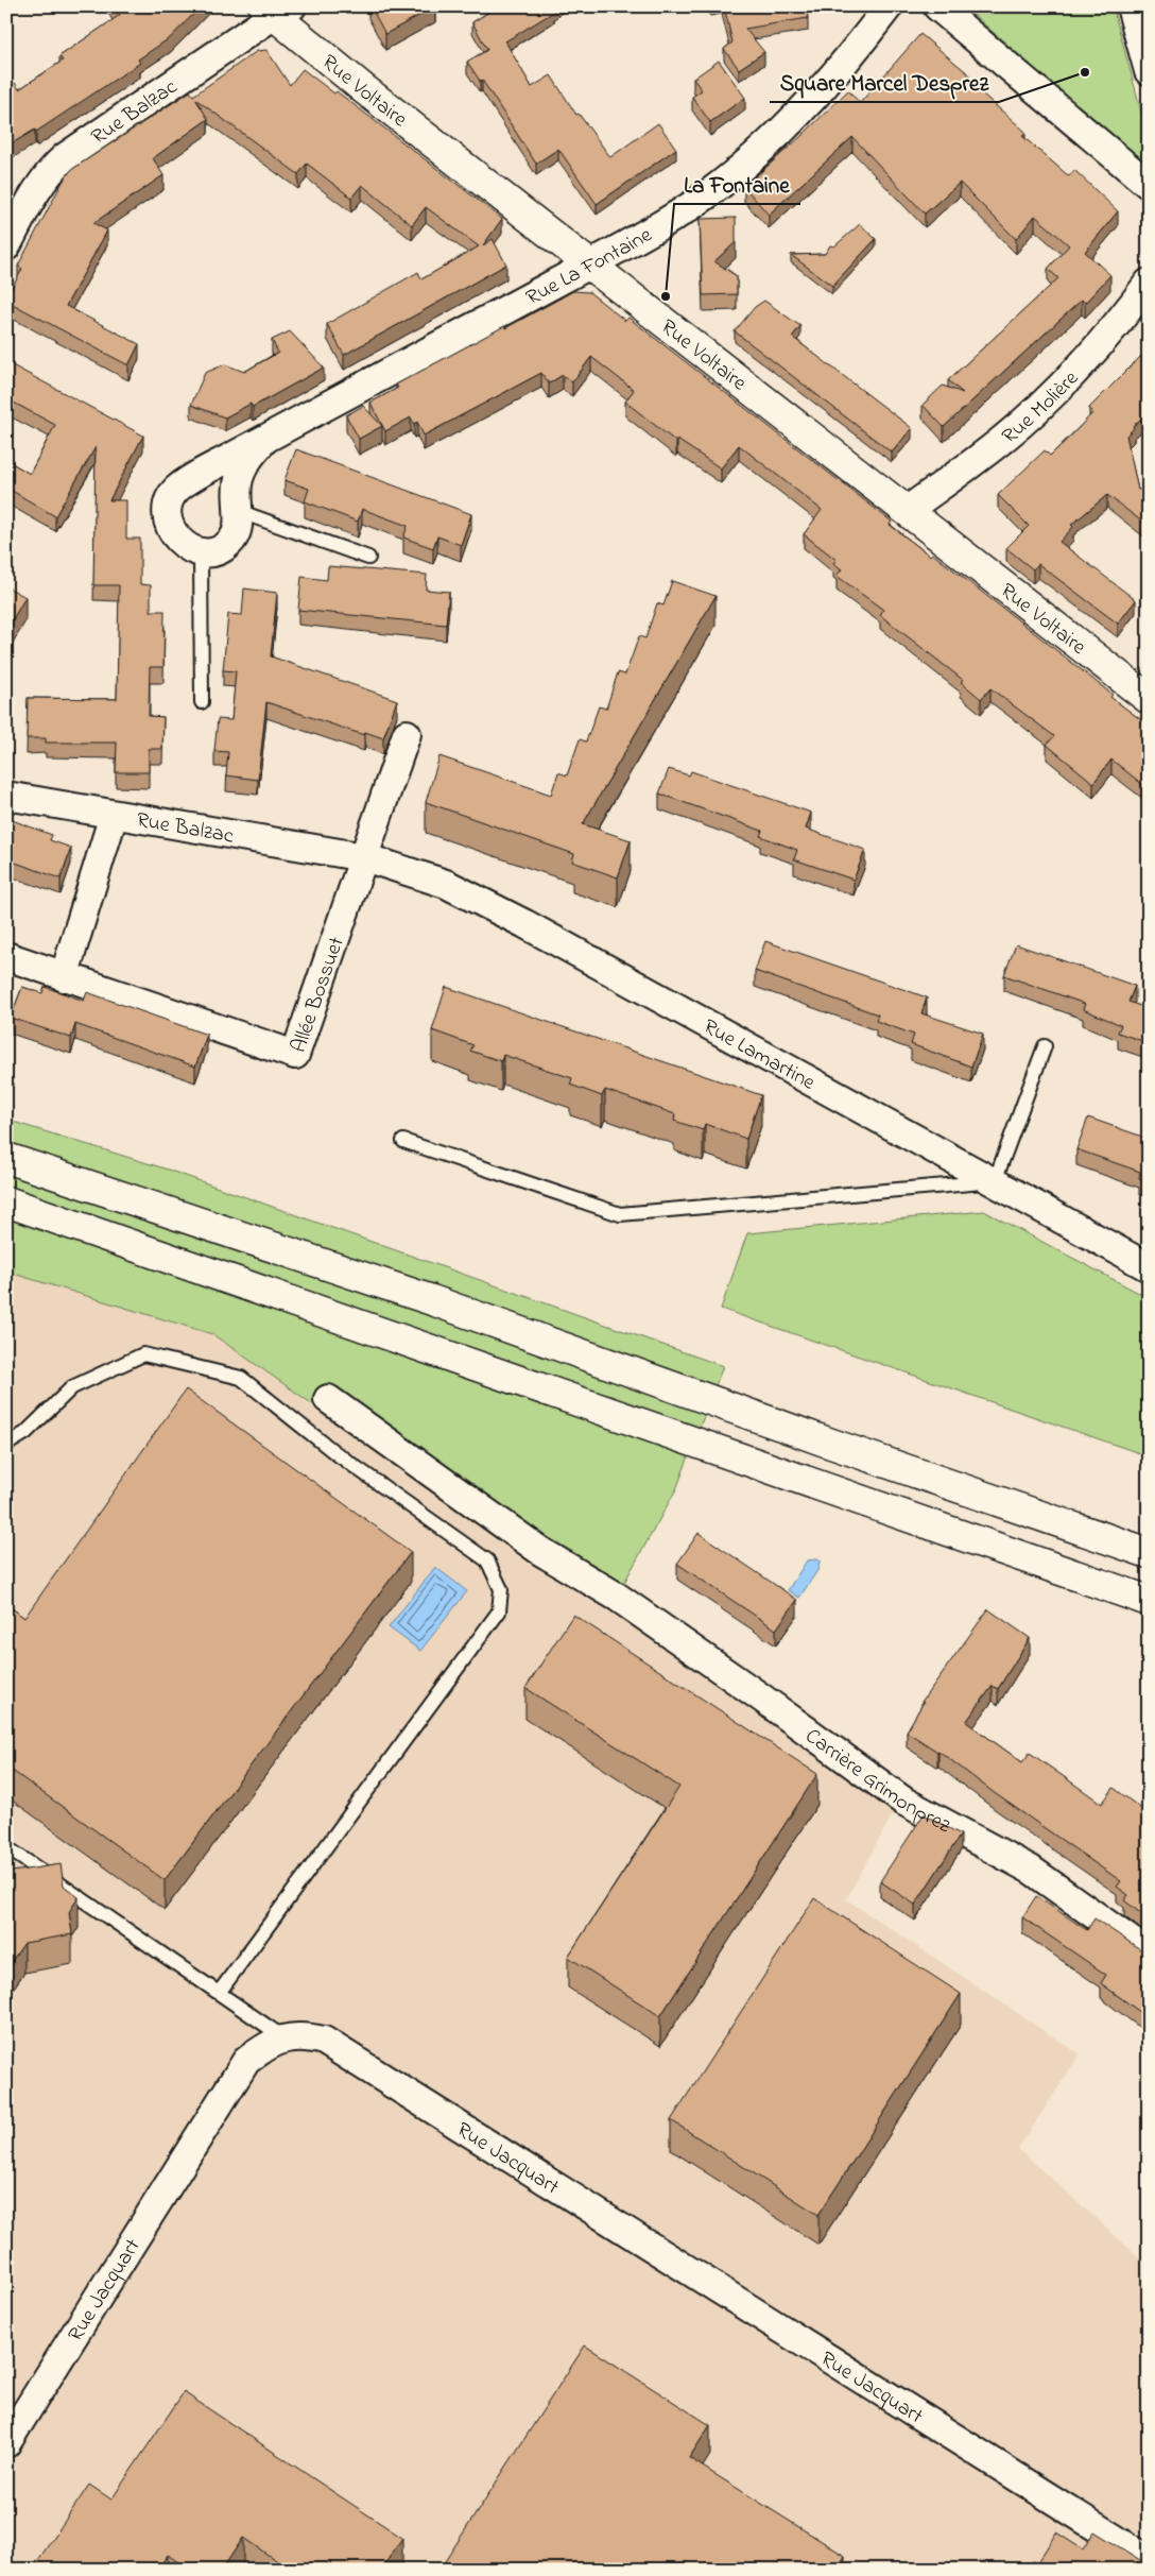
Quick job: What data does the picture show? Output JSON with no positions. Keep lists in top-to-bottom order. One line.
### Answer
{"streets":{"main road":["Rue Voltaire"],"street":["Rue Balzac","Rue La Fontaine","Rue Molière","Allée Bossuet","Rue Lamartine","Carrière Grimonprez","Rue Jacquart"]},"crossings":[["Rue Voltaire","Rue Balzac"],["Rue Voltaire","Rue La Fontaine"],["Rue Voltaire","Rue Molière"],["Rue Balzac","Allée Bossuet"],["Rue Balzac","Rue Lamartine"],["Allée Bossuet","Rue Lamartine"]],"places":["Square Marcel Desprez","La Fontaine"]}
